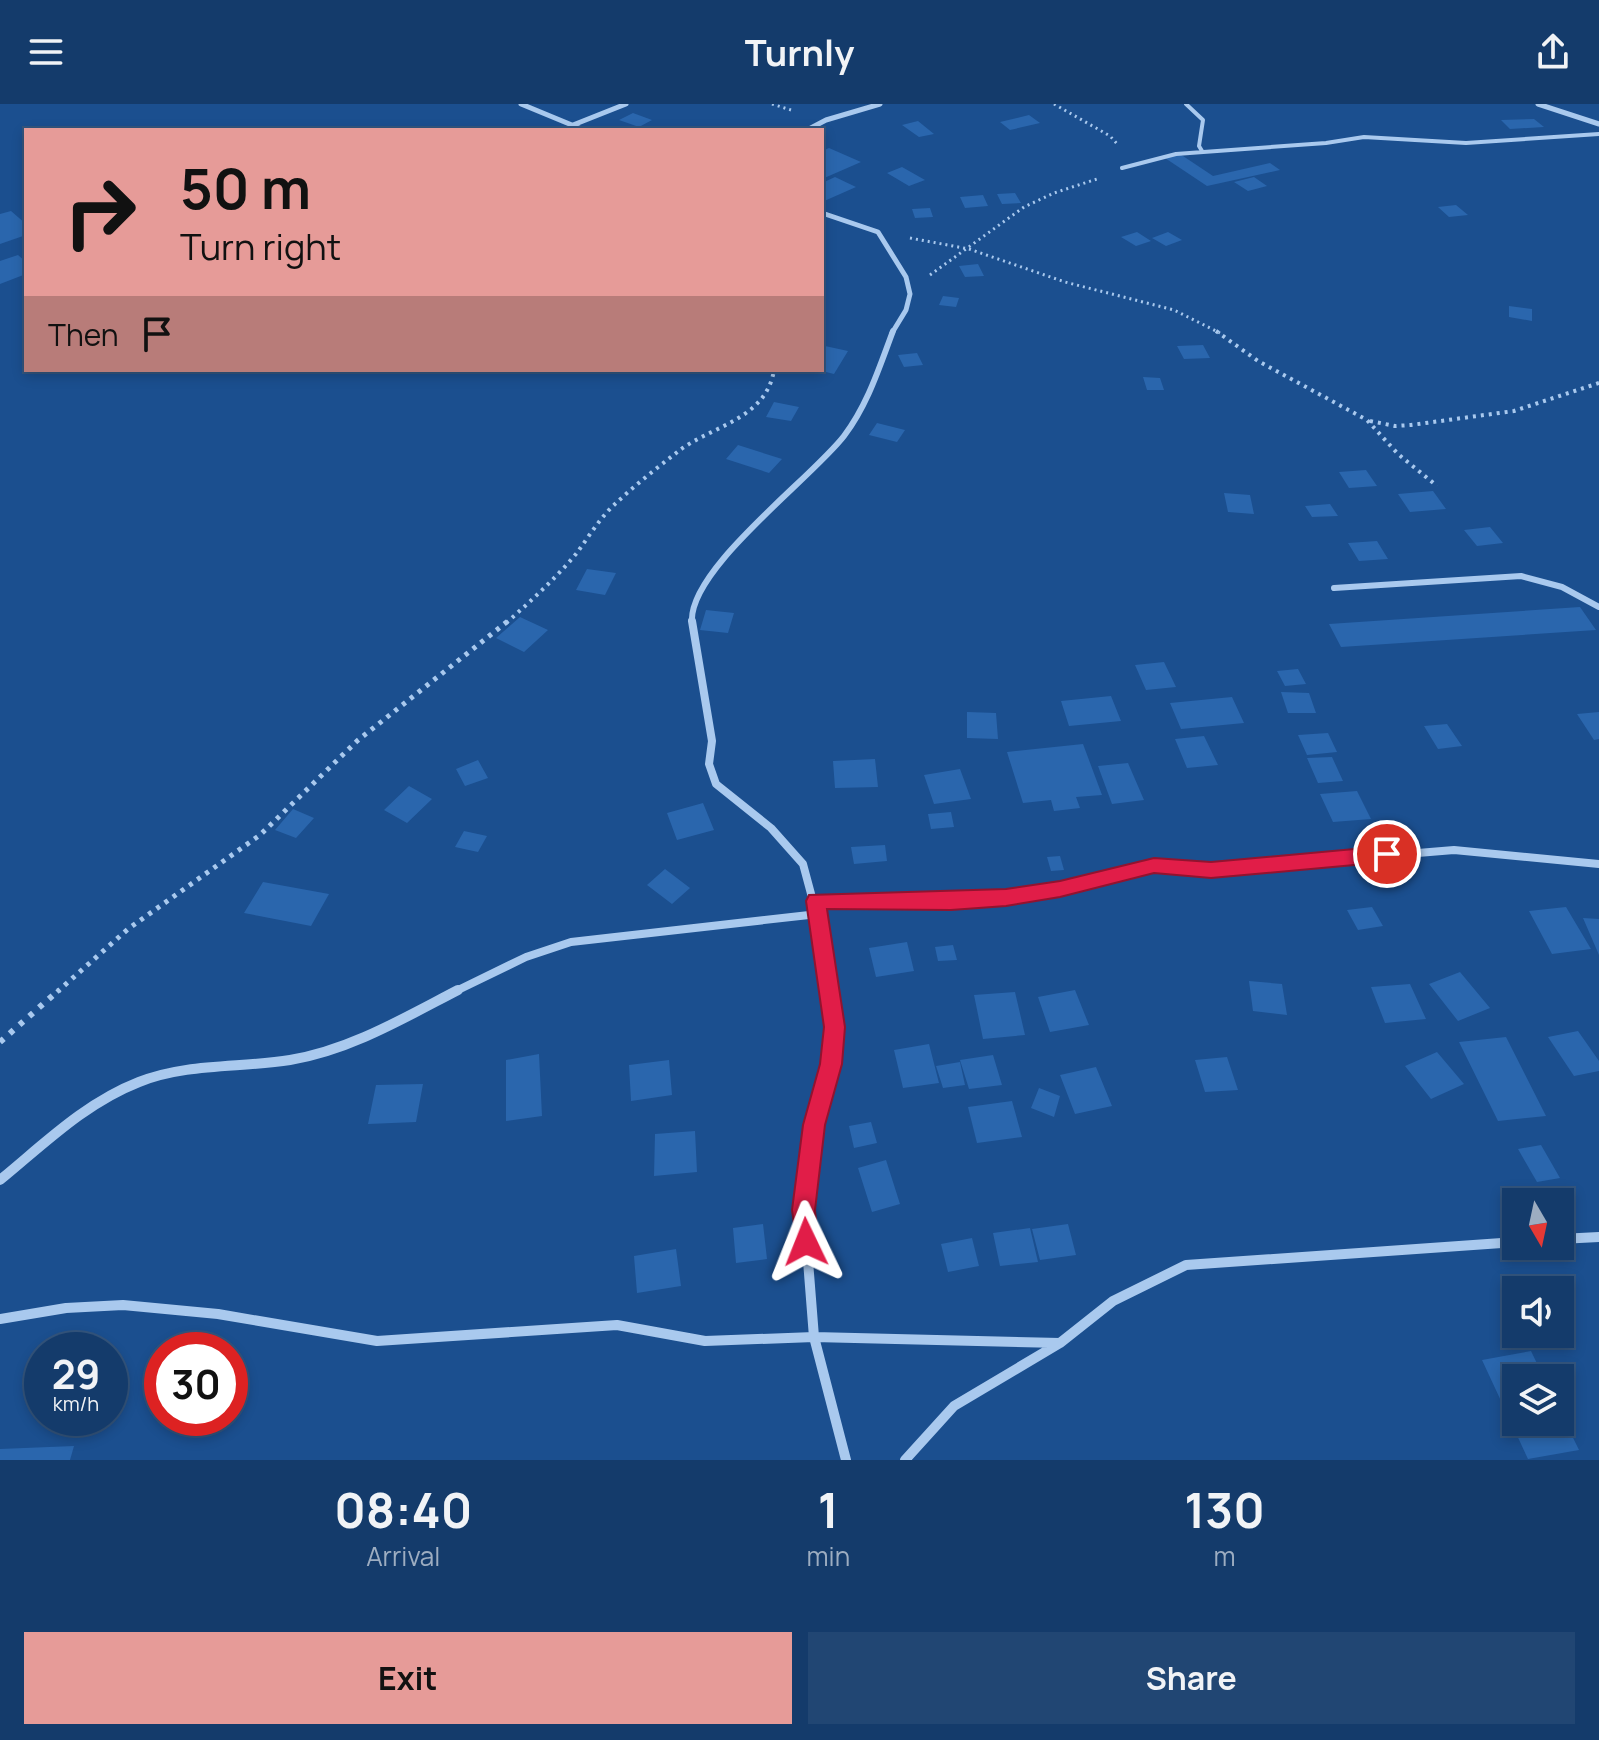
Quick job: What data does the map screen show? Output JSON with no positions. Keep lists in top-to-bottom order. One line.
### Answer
{"north":"bottom","page":{"header":"Turnly","turn":["50 m","Turn right"],"then":"Then","speed":"29 km/h","limit":"30","eta":["08:40","Arrival","1","min","130","m"],"buttons":["Exit","Share"]}}
